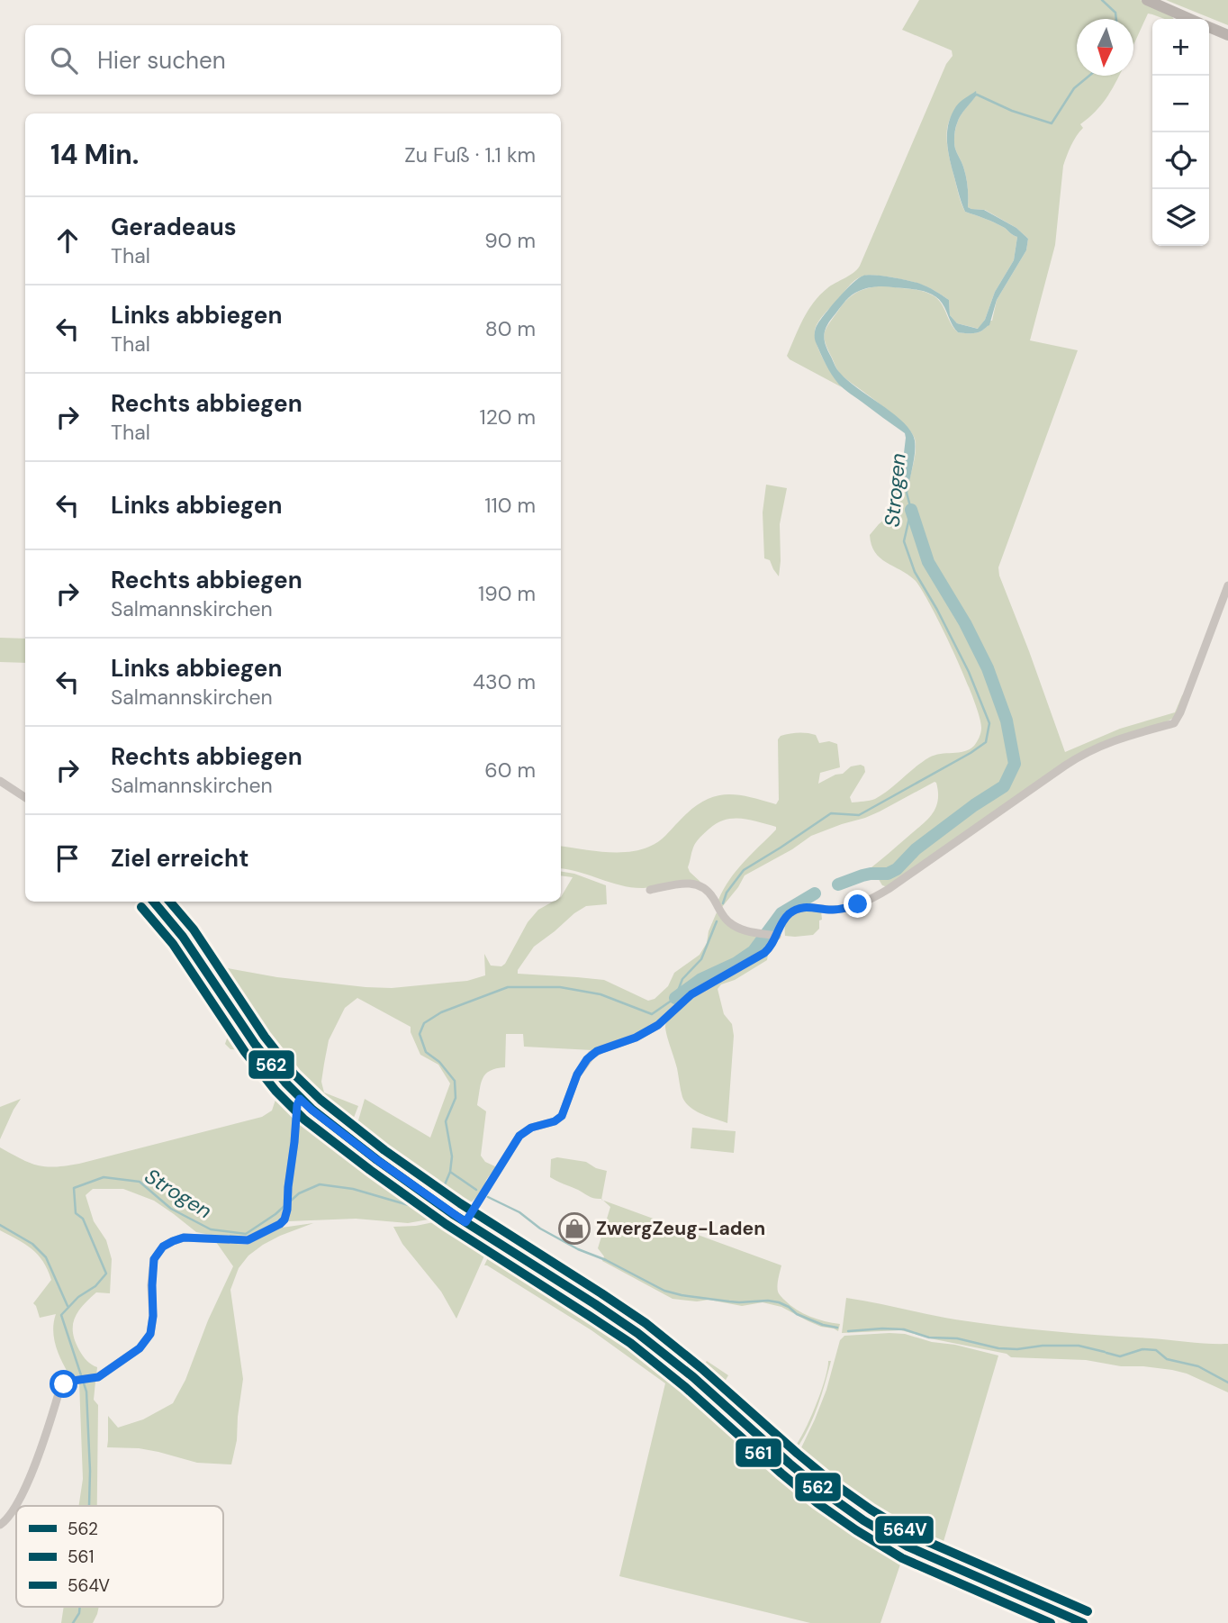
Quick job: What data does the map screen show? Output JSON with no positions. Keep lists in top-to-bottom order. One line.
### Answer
{"water":["Strogen"],"places":{"shop":["ZwergZeug-Laden"]},"lines":["transit line 562","transit line 564V","transit line 561"],"legend":["562","561","564V"],"north":"bottom","page":{"map_buttons":["+","−"],"search":"Hier suchen","heading":["14 Min.","Zu Fuß · 1.1 km"],"list":[["Geradeaus","Thal","90 m"],["Links abbiegen","Thal","80 m"],["Rechts abbiegen","Thal","120 m"],["Links abbiegen","110 m"],["Rechts abbiegen","Salmannskirchen","190 m"],["Links abbiegen","Salmannskirchen","430 m"],["Rechts abbiegen","Salmannskirchen","60 m"],"Ziel erreicht"]}}
